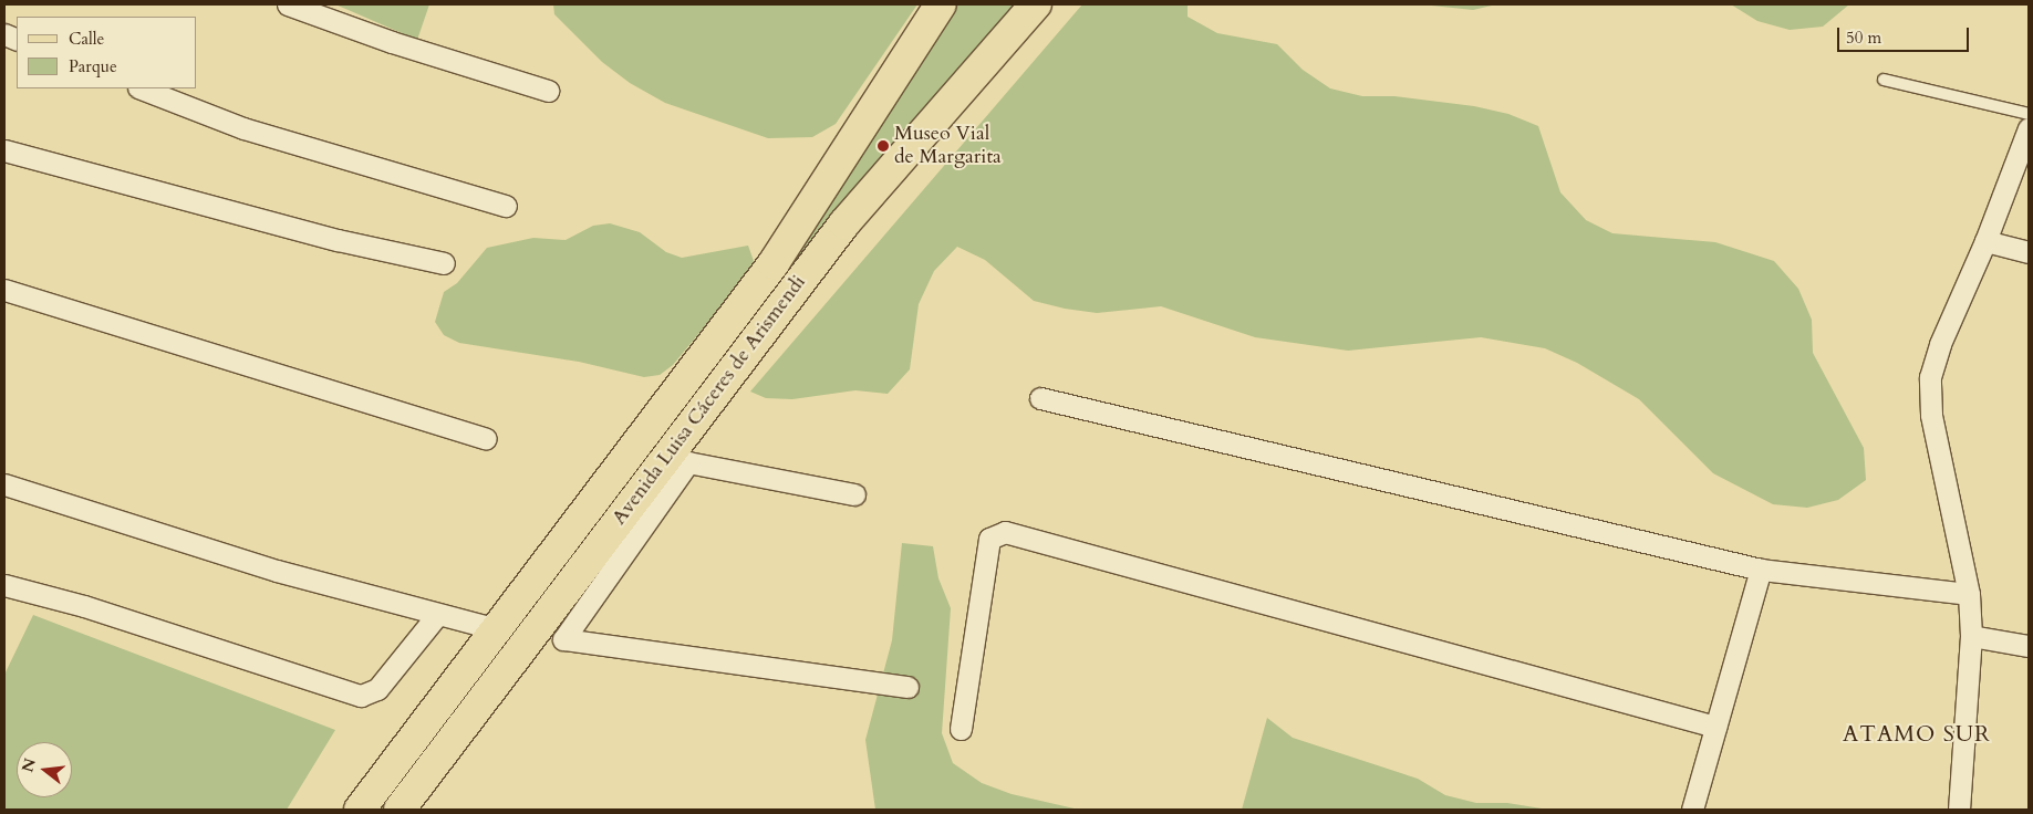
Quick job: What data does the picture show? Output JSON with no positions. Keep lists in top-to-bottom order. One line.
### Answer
{"streets":{"main road":["Avenida Luisa Cáceres de Arismendi"]},"districts":["ATAMO SUR"],"places":["Museo Vial de Margarita"],"legend":["Calle","Parque"],"scale_bar":"50 m","north":"left"}
